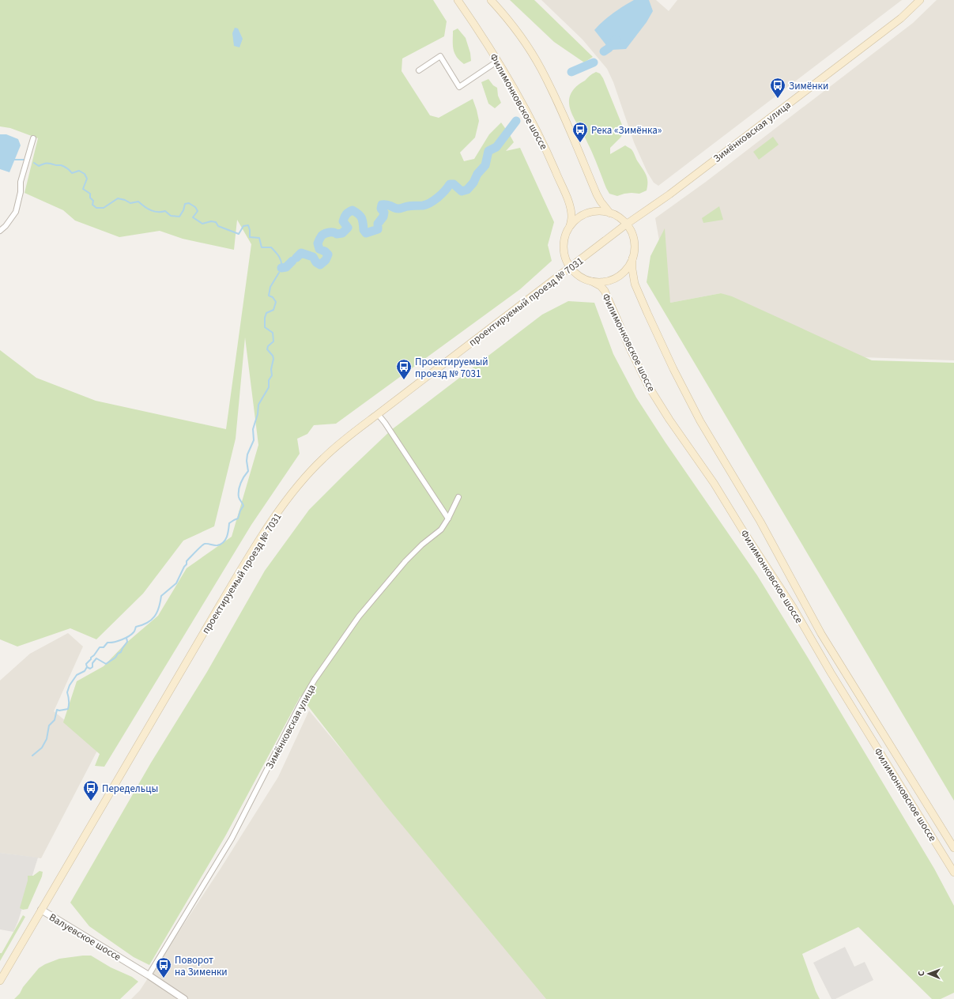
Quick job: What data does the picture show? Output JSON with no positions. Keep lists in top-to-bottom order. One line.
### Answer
{"streets":{"main road":["Филимонковское шоссе","Зимёнковская улица","проектируемый проезд № 7031","Валуевское шоссе"]},"crossings":[["Филимонковское шоссе","Зимёнковская улица"],["Филимонковское шоссе","проектируемый проезд № 7031"],["Зимёнковская улица","проектируемый проезд № 7031"],["Зимёнковская улица","Валуевское шоссе"],["проектируемый проезд № 7031","Валуевское шоссе"]],"places":{"bus stop":["Зимёнки","Река «Зимёнка»","Проектируемый проезд № 7031","Передельцы","Поворот на Зименки"]},"north":"left"}
